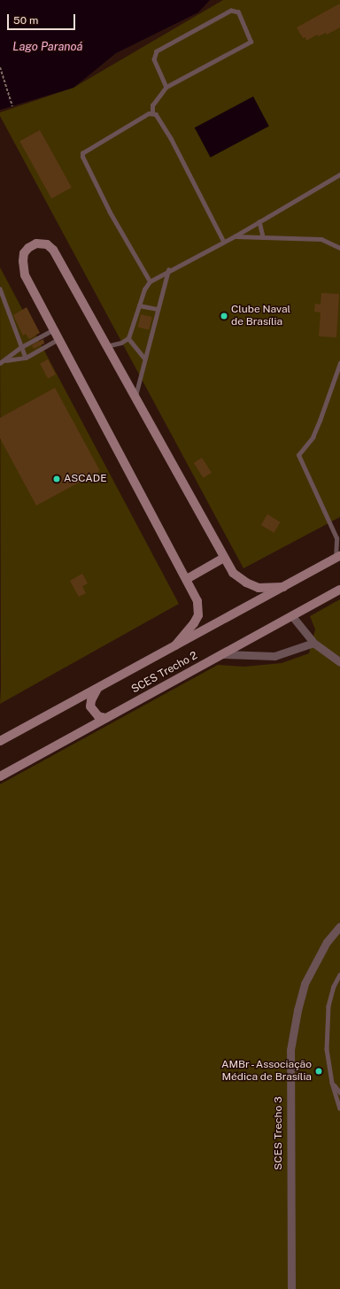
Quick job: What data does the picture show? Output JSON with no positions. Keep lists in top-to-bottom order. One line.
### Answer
{"streets":{"street":["SCES Trecho 2","SCES Trecho 3"]},"water":["Lago Paranoá"],"places":["Clube Naval de Brasília","ASCADE","AMBr - Associação Médica de Brasília"],"scale_bar":"50 m"}
